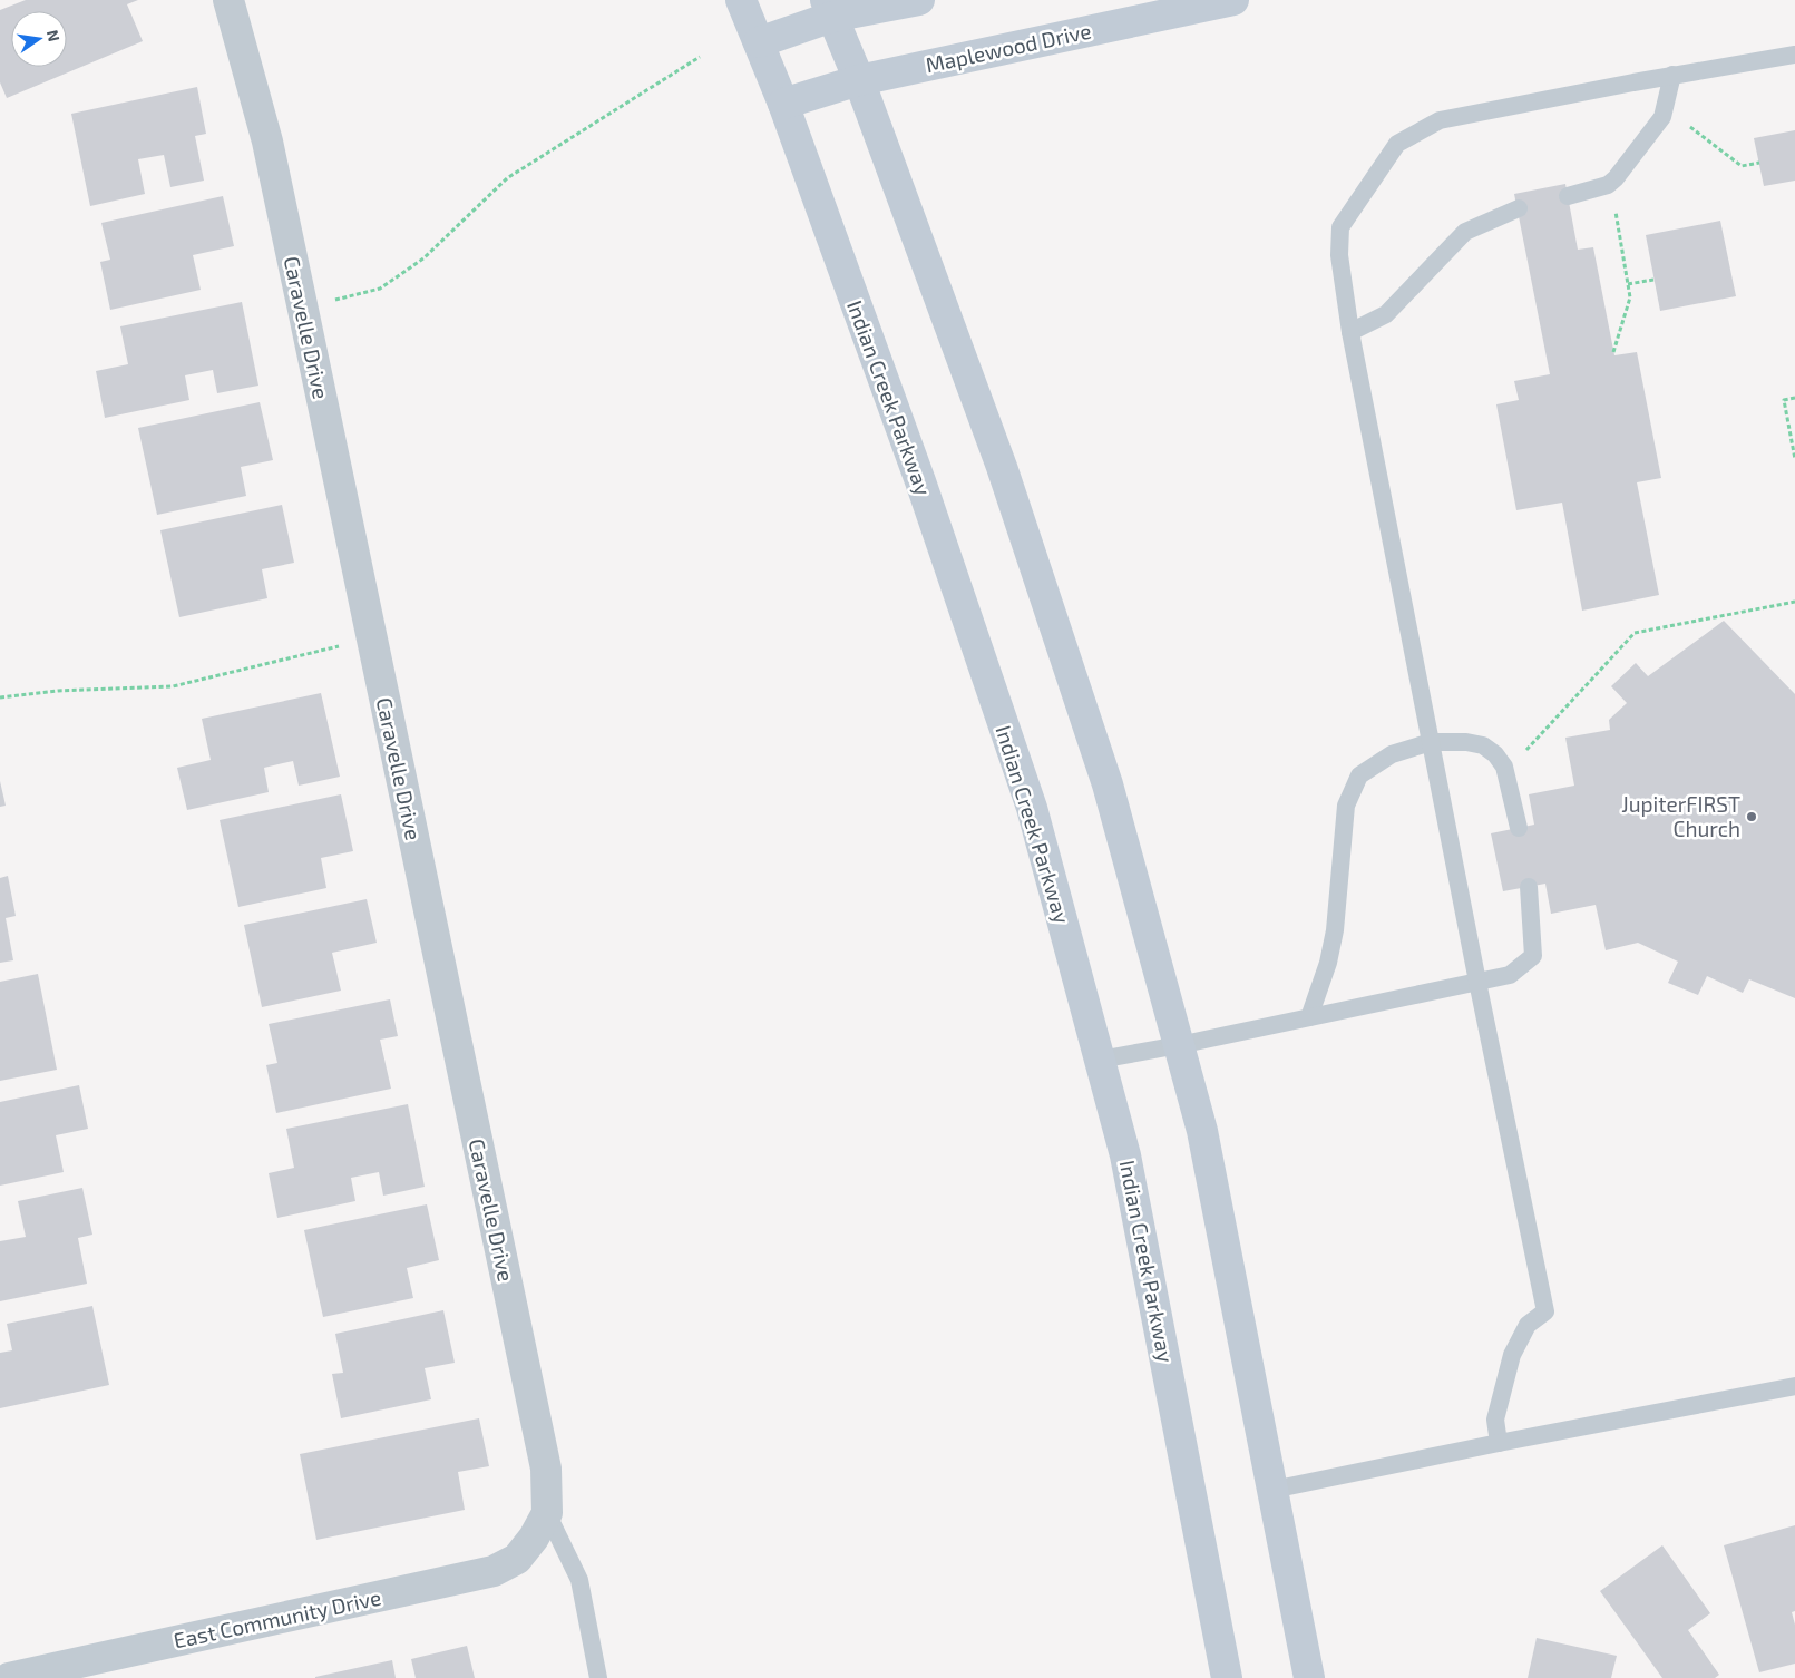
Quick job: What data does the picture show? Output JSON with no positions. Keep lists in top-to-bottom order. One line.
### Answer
{"streets":{"street":["Maplewood Drive","Caravelle Drive","Indian Creek Parkway","East Community Drive"]},"crossings":[["Maplewood Drive","Indian Creek Parkway"],["Caravelle Drive","East Community Drive"]],"places":["JupiterFIRST Church"],"north":"right"}
